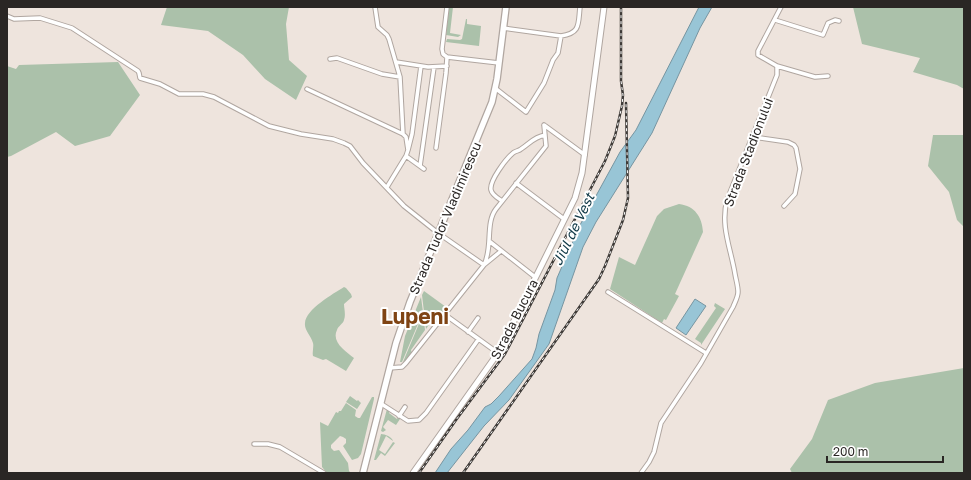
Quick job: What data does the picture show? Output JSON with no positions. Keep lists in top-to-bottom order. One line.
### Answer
{"streets":{"main road":["Strada Tudor Vladimirescu","Strada Bucura"],"street":["Strada Stadionului"]},"districts":["Lupeni"],"water":["Jiul de Vest"],"scale_bar":"200 m"}
